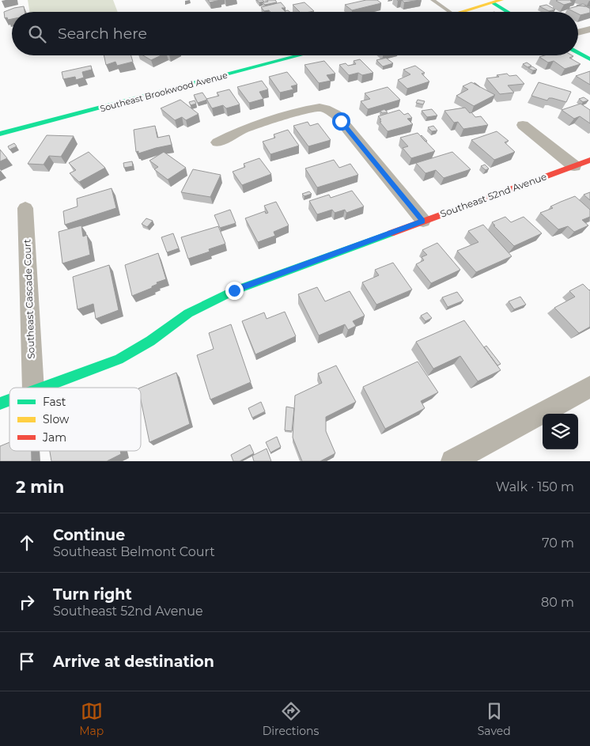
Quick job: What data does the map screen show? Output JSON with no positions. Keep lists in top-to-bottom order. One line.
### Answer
{"streets":{"street":["Southeast Brookwood Avenue","Southeast 52nd Avenue","Southeast Cascade Court"]},"legend":["Fast","Slow","Jam"],"page":{"search":"Search here","heading":["2 min","Walk · 150 m"],"list":[["Continue","Southeast Belmont Court","70 m"],["Turn right","Southeast 52nd Avenue","80 m"],"Arrive at destination"],"nav":["Map","Directions","Saved"]}}
